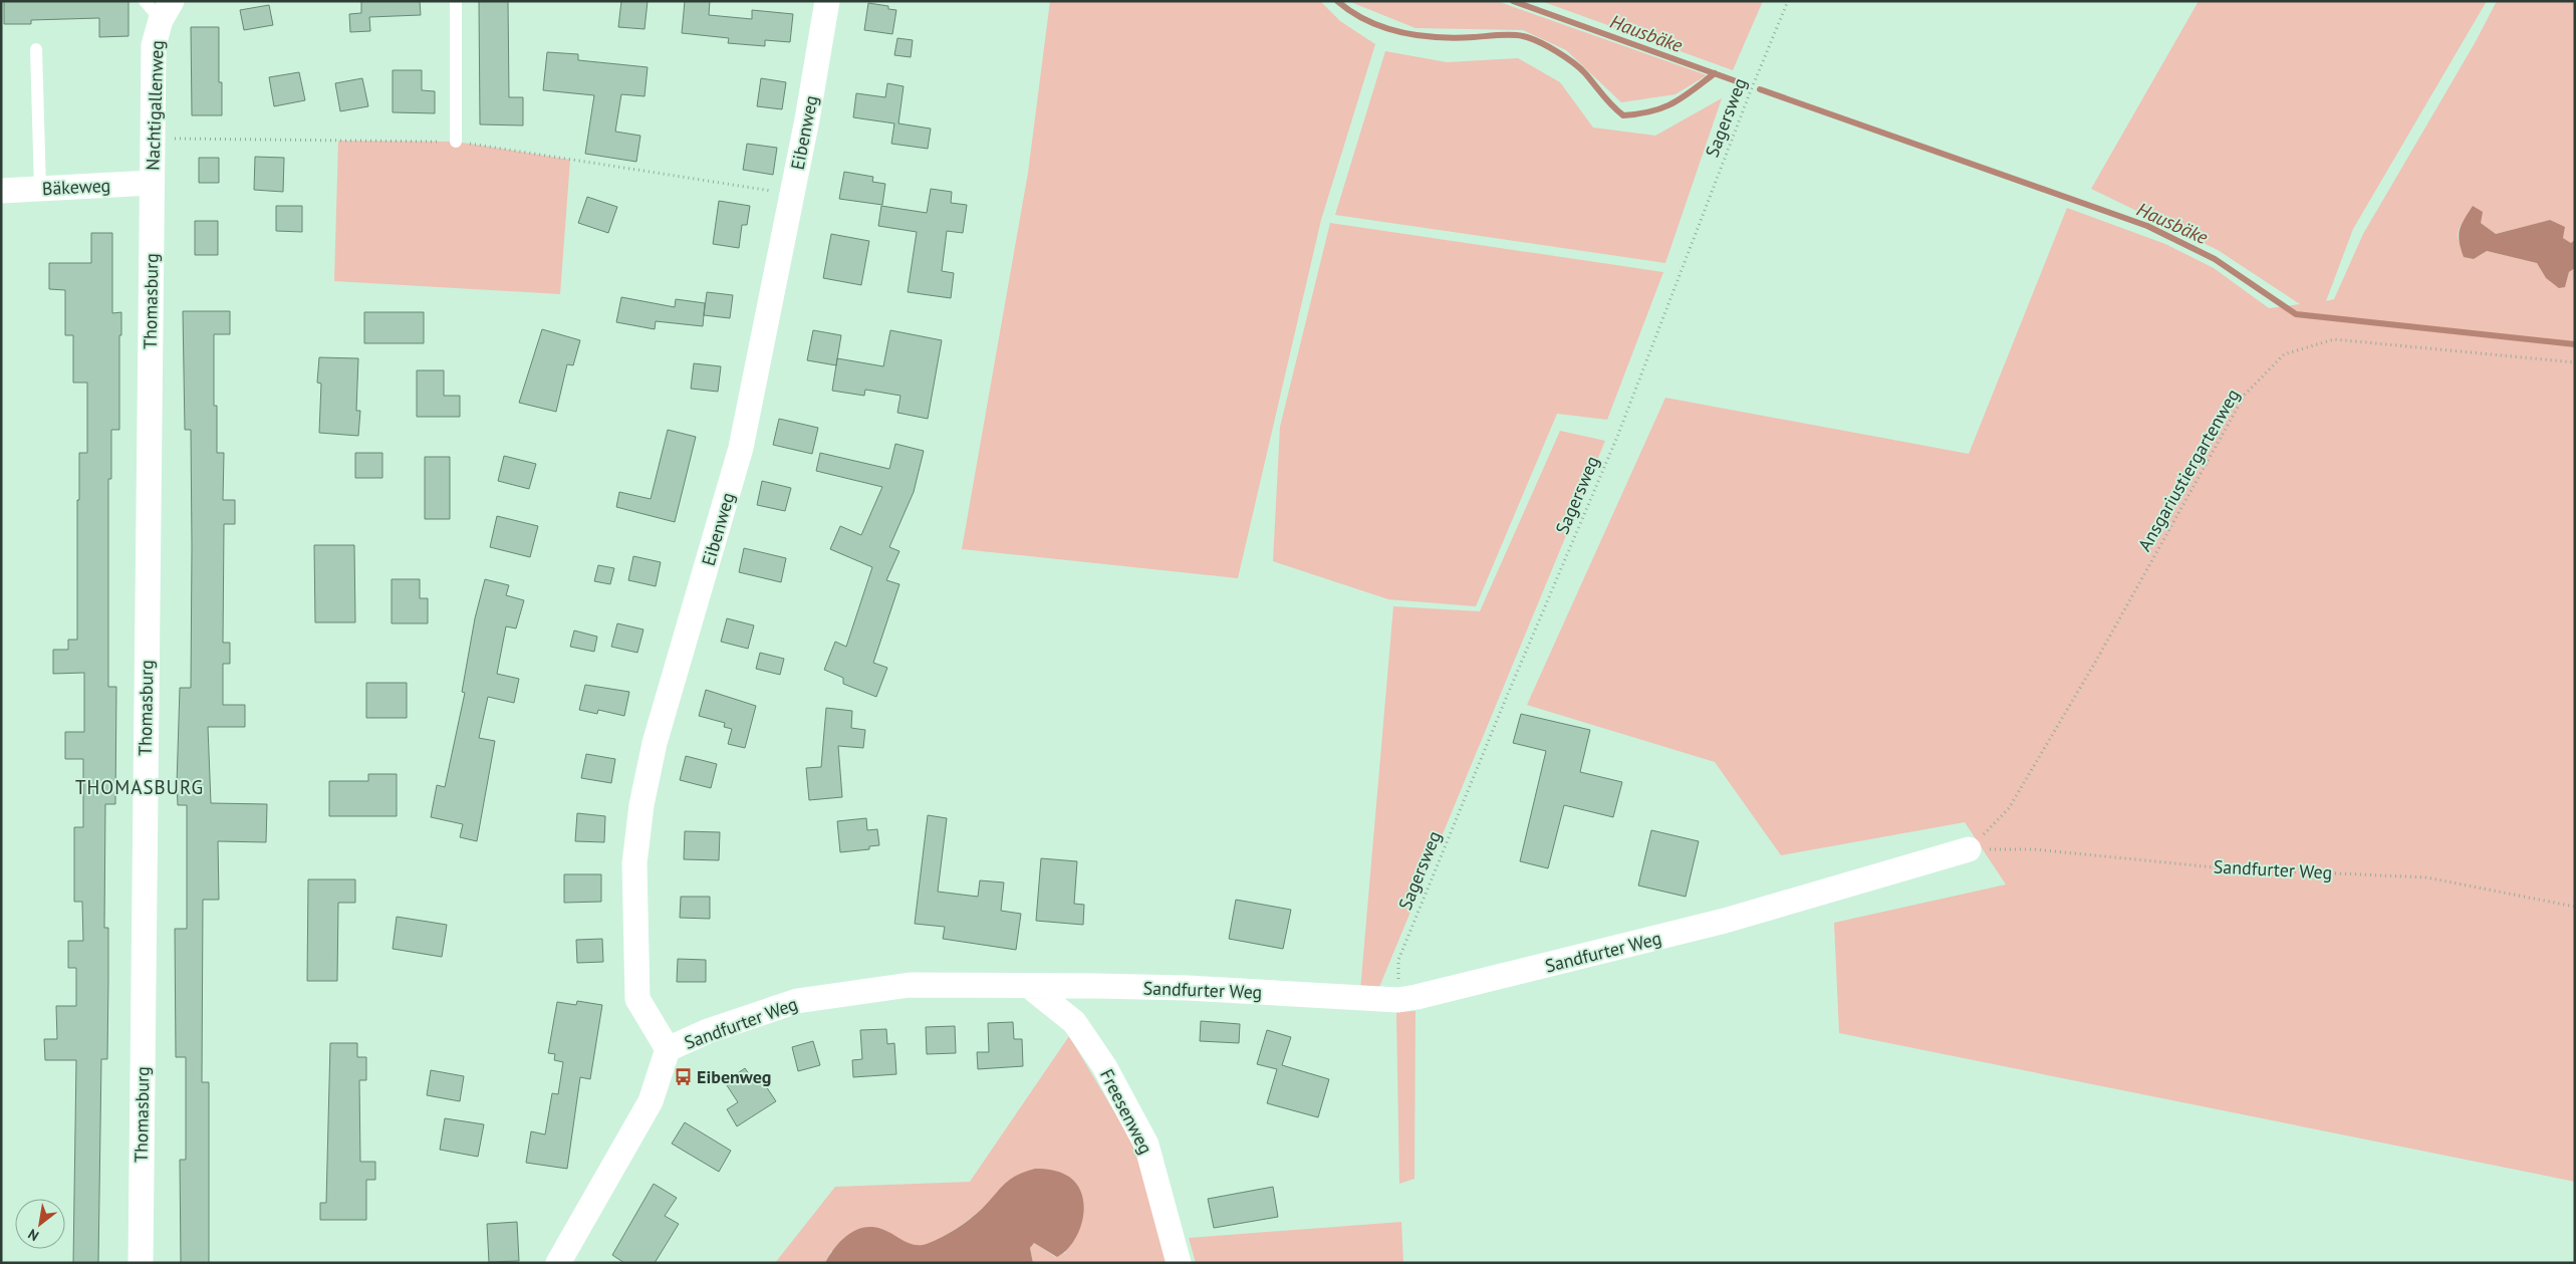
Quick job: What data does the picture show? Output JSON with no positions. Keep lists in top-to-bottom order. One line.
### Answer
{"streets":{"street":["Nachtigallenweg","Eibenweg","Bäkeweg","Thomasburg","Sandfurter Weg","Freesenweg"],"path":["Sagersweg","Ansgariustiergartenweg"]},"crossings":[["Nachtigallenweg","Bäkeweg"],["Nachtigallenweg","Thomasburg"],["Sagersweg","Sandfurter Weg"],["Eibenweg","Sandfurter Weg"],["Bäkeweg","Thomasburg"],["Ansgariustiergartenweg","Sandfurter Weg"],["Sandfurter Weg","Freesenweg"]],"districts":["THOMASBURG"],"water":["Hausbäke"],"places":{"bus stop":["Eibenweg"]},"north":"bottom left"}
